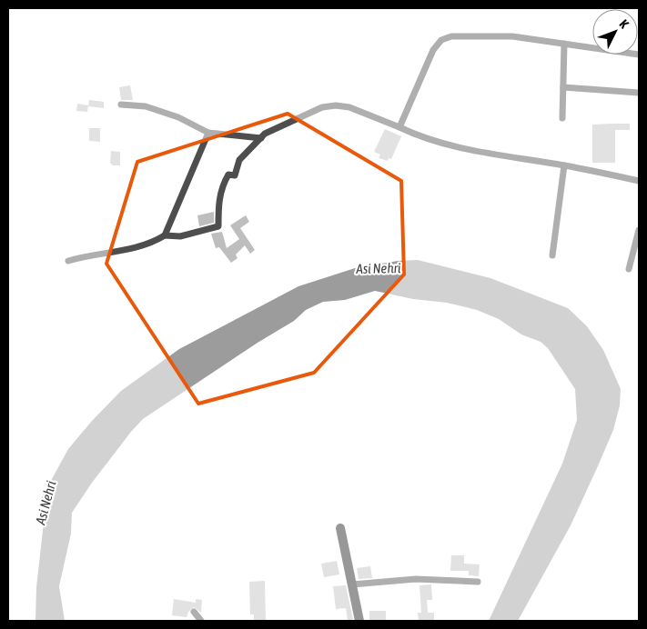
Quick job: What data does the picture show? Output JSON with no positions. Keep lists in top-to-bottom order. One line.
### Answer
{"water":["Asi Nehri"],"north":"top right"}
